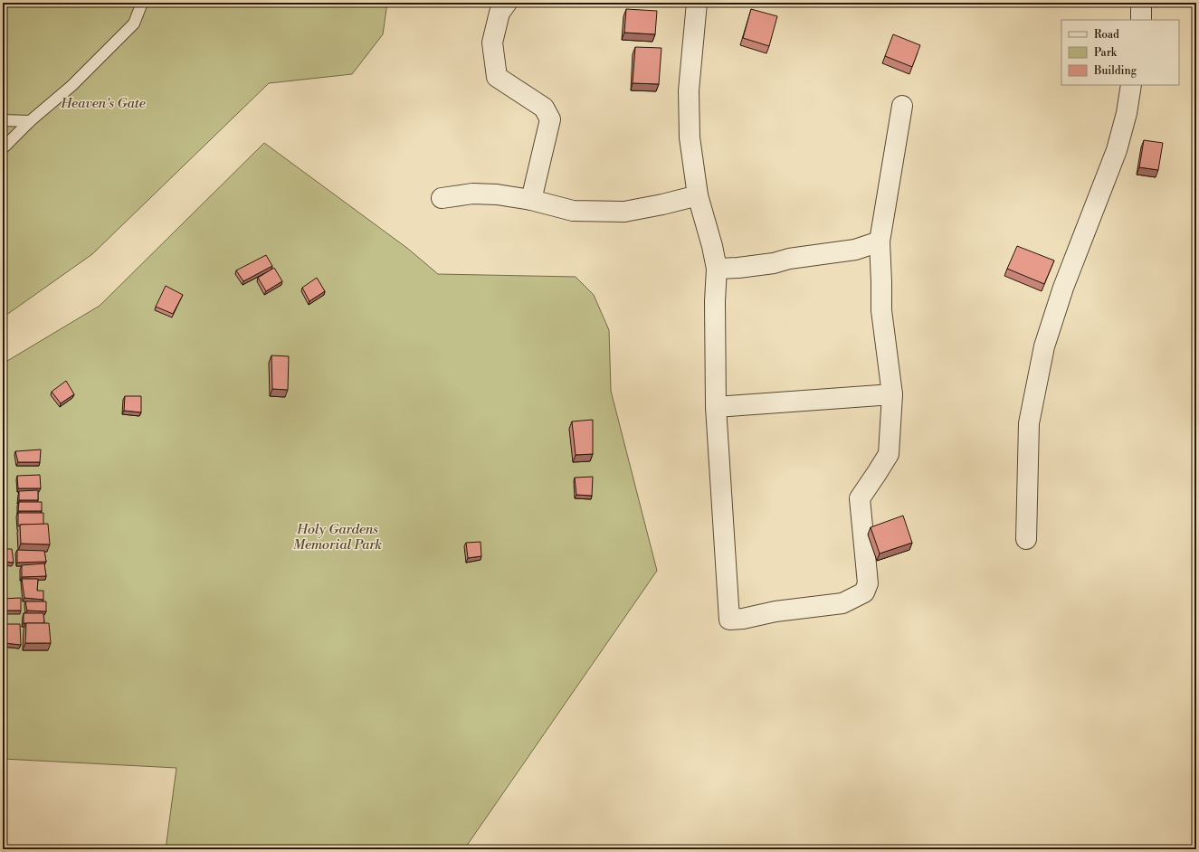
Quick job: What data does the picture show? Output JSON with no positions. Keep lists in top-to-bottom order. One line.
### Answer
{"parks":["Heaven's Gate","Holy Gardens Memorial Park"],"legend":["Road","Park","Building"]}
